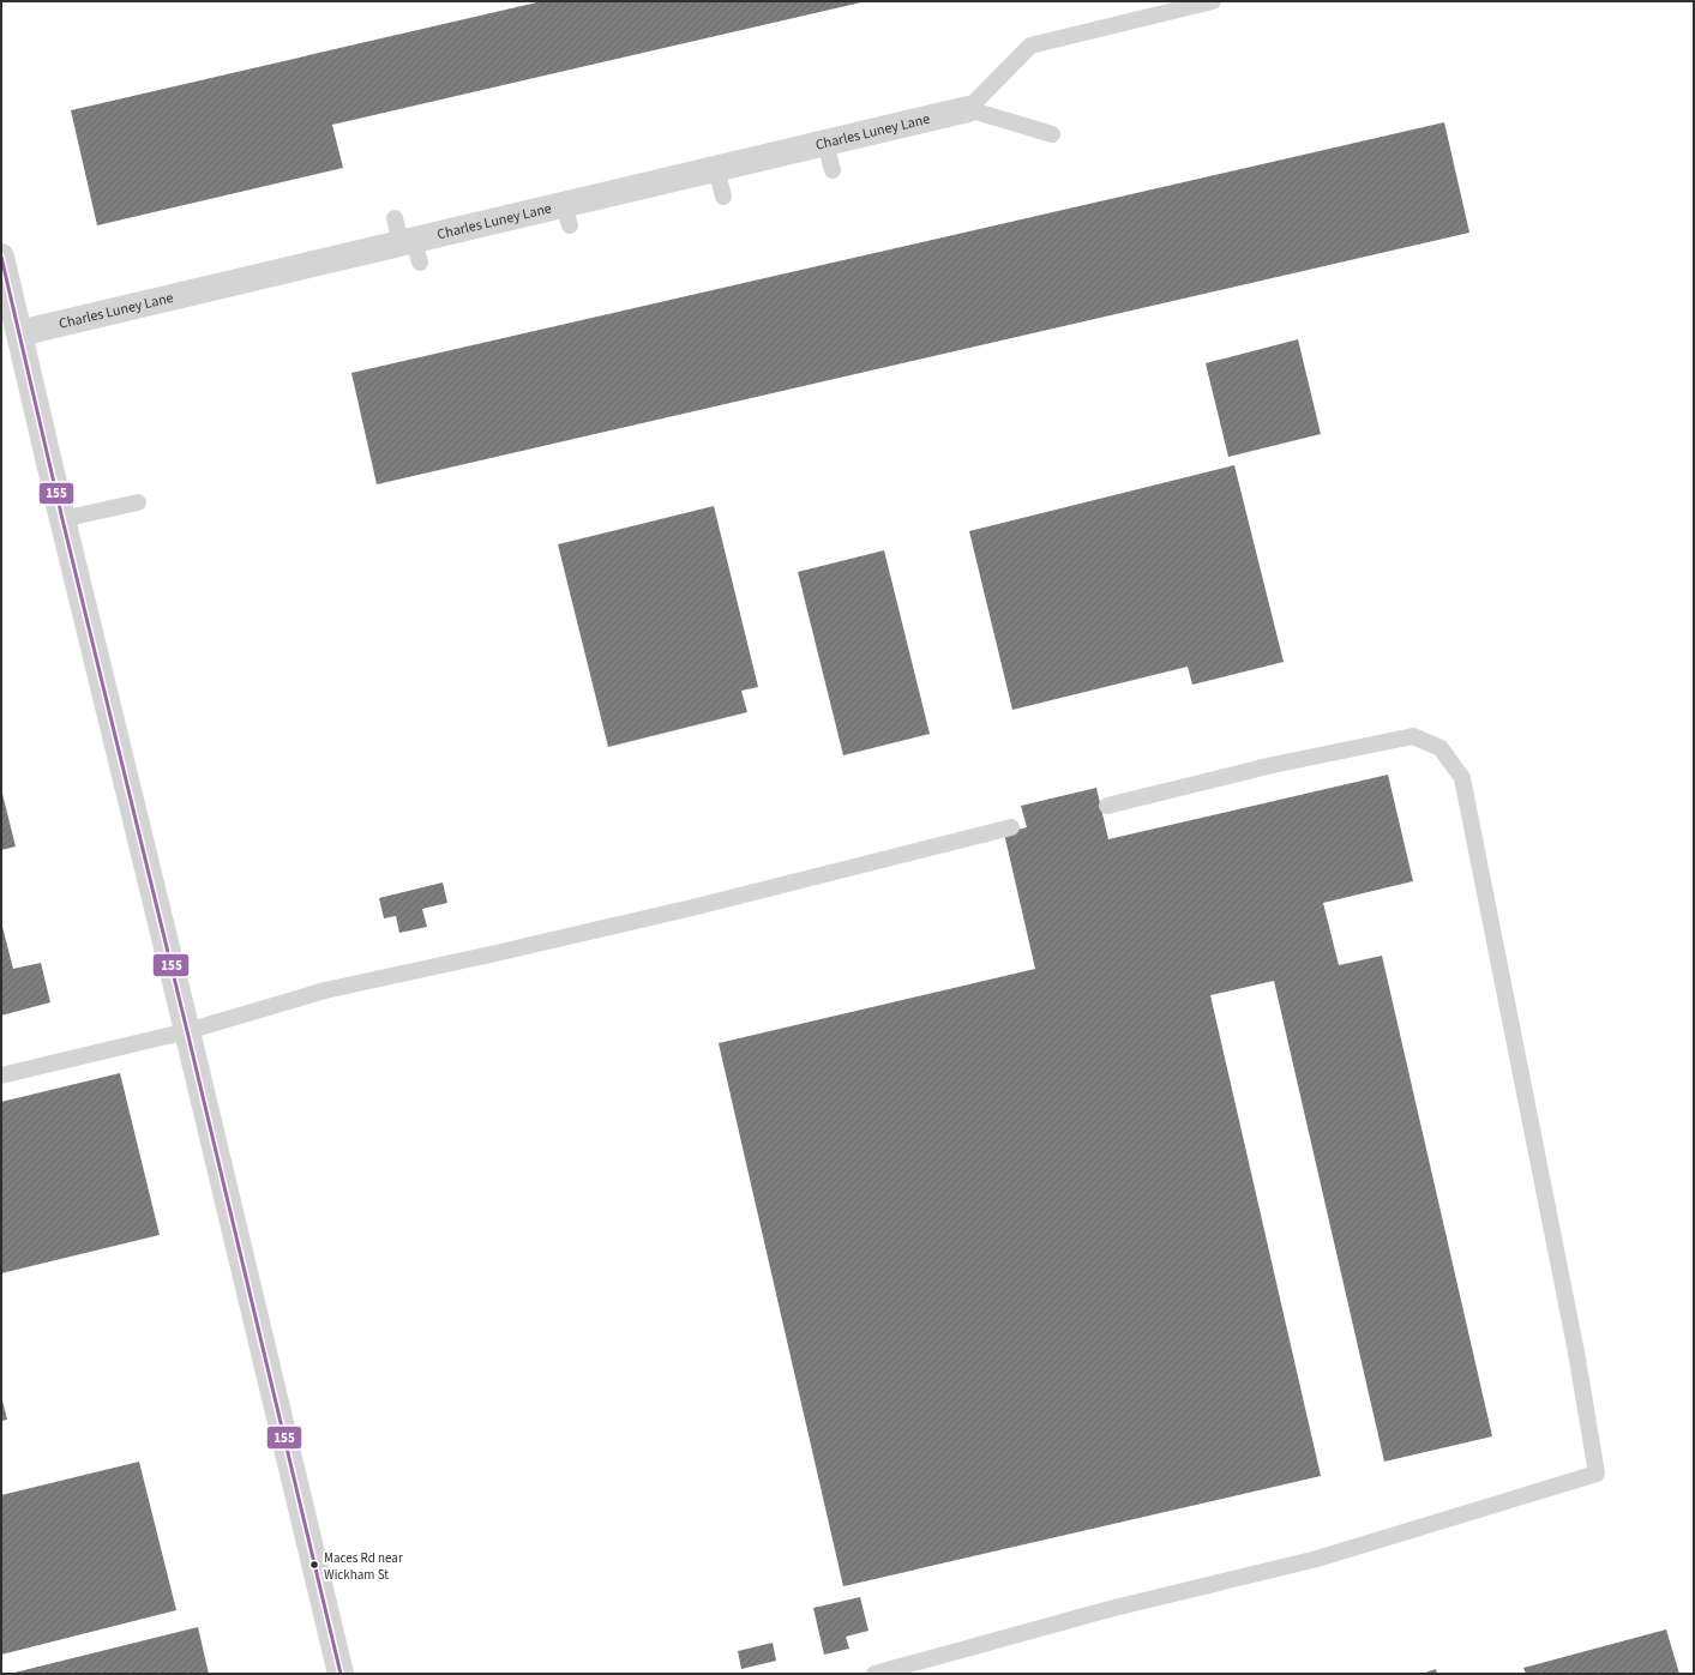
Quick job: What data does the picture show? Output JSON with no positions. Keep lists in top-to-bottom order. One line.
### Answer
{"streets":{"street":["Charles Luney Lane"]},"places":["Maces Rd near Wickham St"],"lines":["transit line 155"]}
